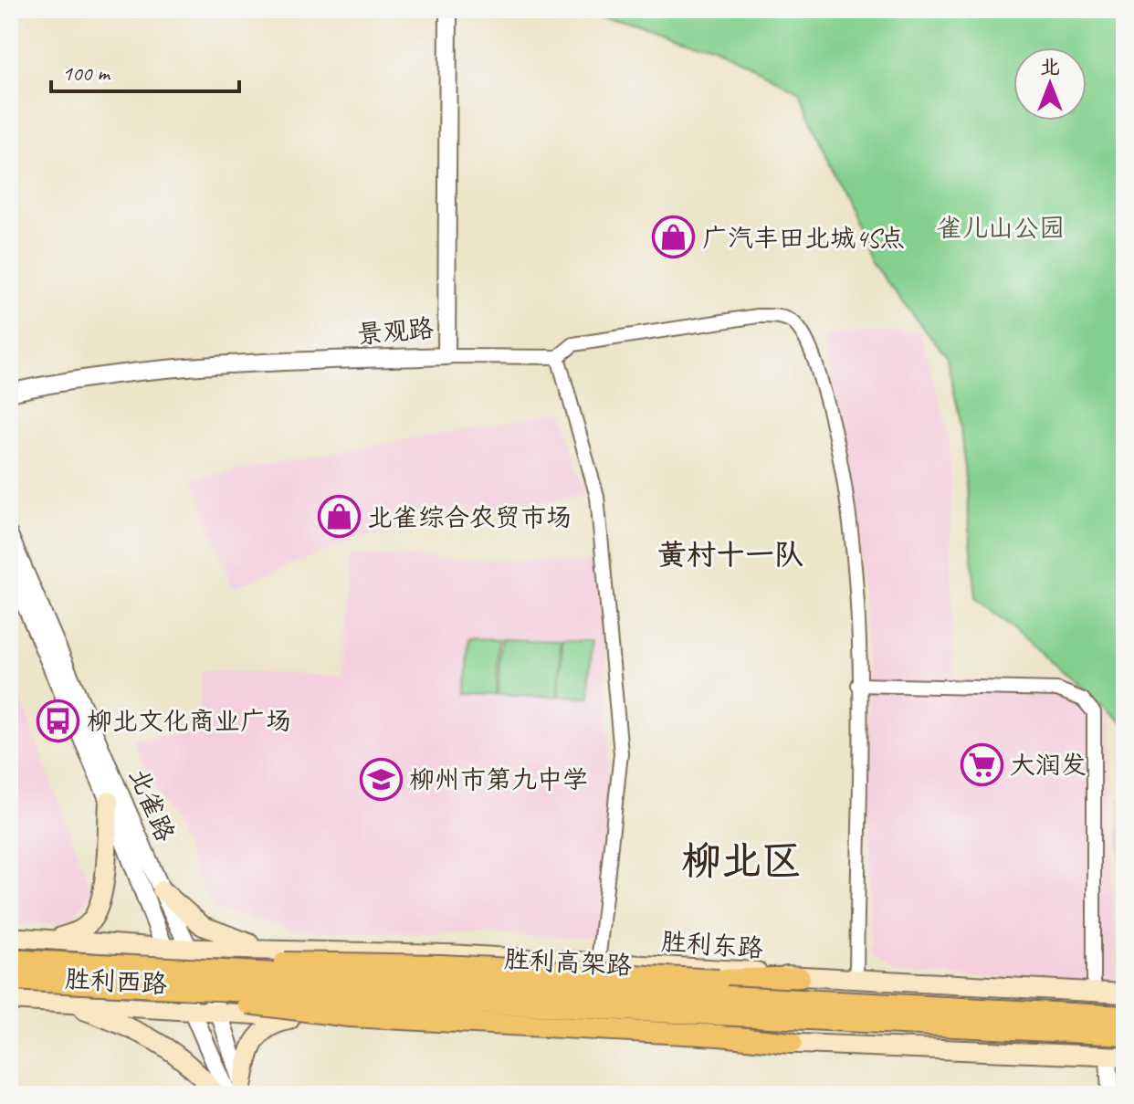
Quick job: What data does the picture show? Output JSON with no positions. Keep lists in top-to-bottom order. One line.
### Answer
{"streets":{"main road":["胜利东路","胜利高架路","胜利西路"],"street":["景观路","北雀路"]},"crossings":[["北雀路","胜利东路"],["北雀路","胜利西路"],["胜利东路","胜利西路"]],"districts":["黄村十一队","柳北区"],"parks":["雀儿山公园"],"places":{"shop":["广汽丰田北城4S点","北雀综合农贸市场"],"bus stop":["柳北文化商业广场"],"supermarket":["大润发"],"school or university":["柳州市第九中学"]},"scale_bar":"100 m","north":"top"}
